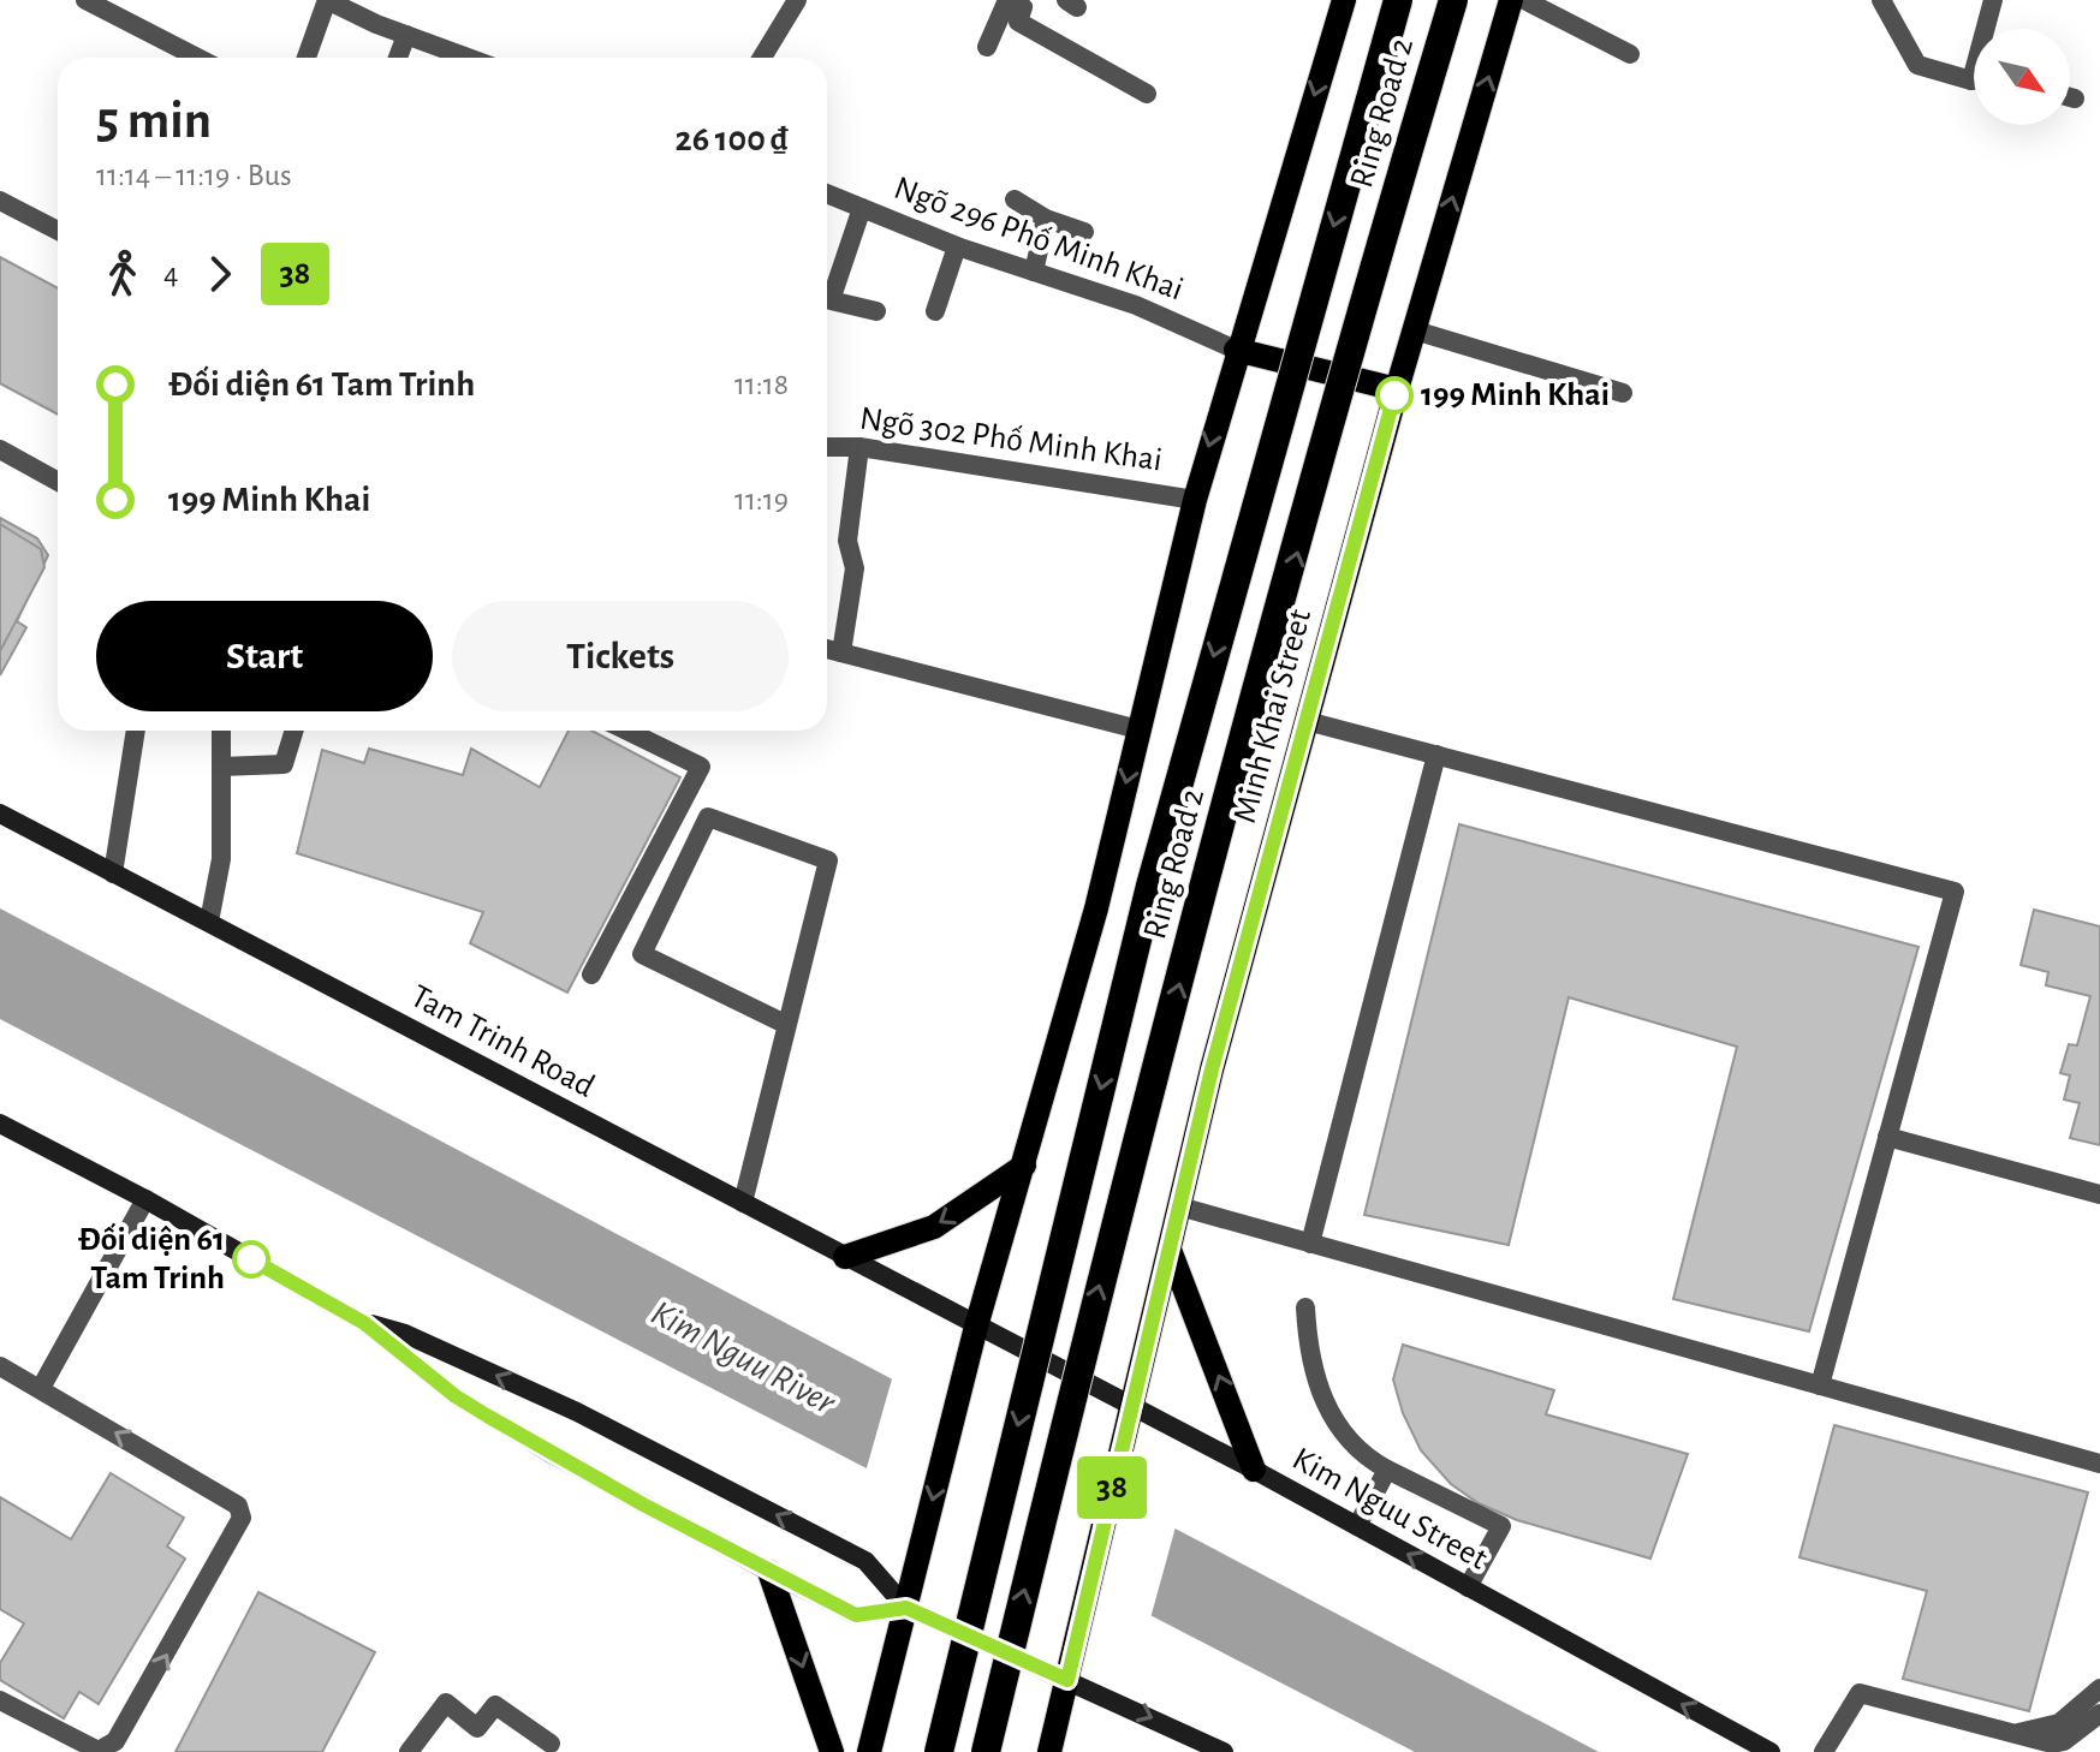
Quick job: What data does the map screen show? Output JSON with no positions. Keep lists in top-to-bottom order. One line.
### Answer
{"streets":{"highway":["Ring Road 2"],"main road":["Minh Khai Street","Tam Trinh Road","Kim Nguu Street"],"street":["Ngõ 296 Phố Minh Khai","Ngõ 302 Phố Minh Khai"]},"crossings":[["Minh Khai Street","Kim Nguu Street"],["Tam Trinh Road","Kim Nguu Street"]],"one_way":["Kim Nguu Street"],"water":["Kim Nguu River"],"places":["199 Minh Khai","Đối diện 61 Tam Trinh"],"lines":["bus line 38"],"north":"bottom right","page":{"on_map":"38","heading":["5 min","11:14 – 11:19 · Bus","26 100 ₫"],"legs":["4","38"],"list":[{"name":"Đối diện 61 Tam Trinh","value":"11:18"},{"name":"199 Minh Khai","value":"11:19"}],"buttons":["Start","Tickets"]}}
